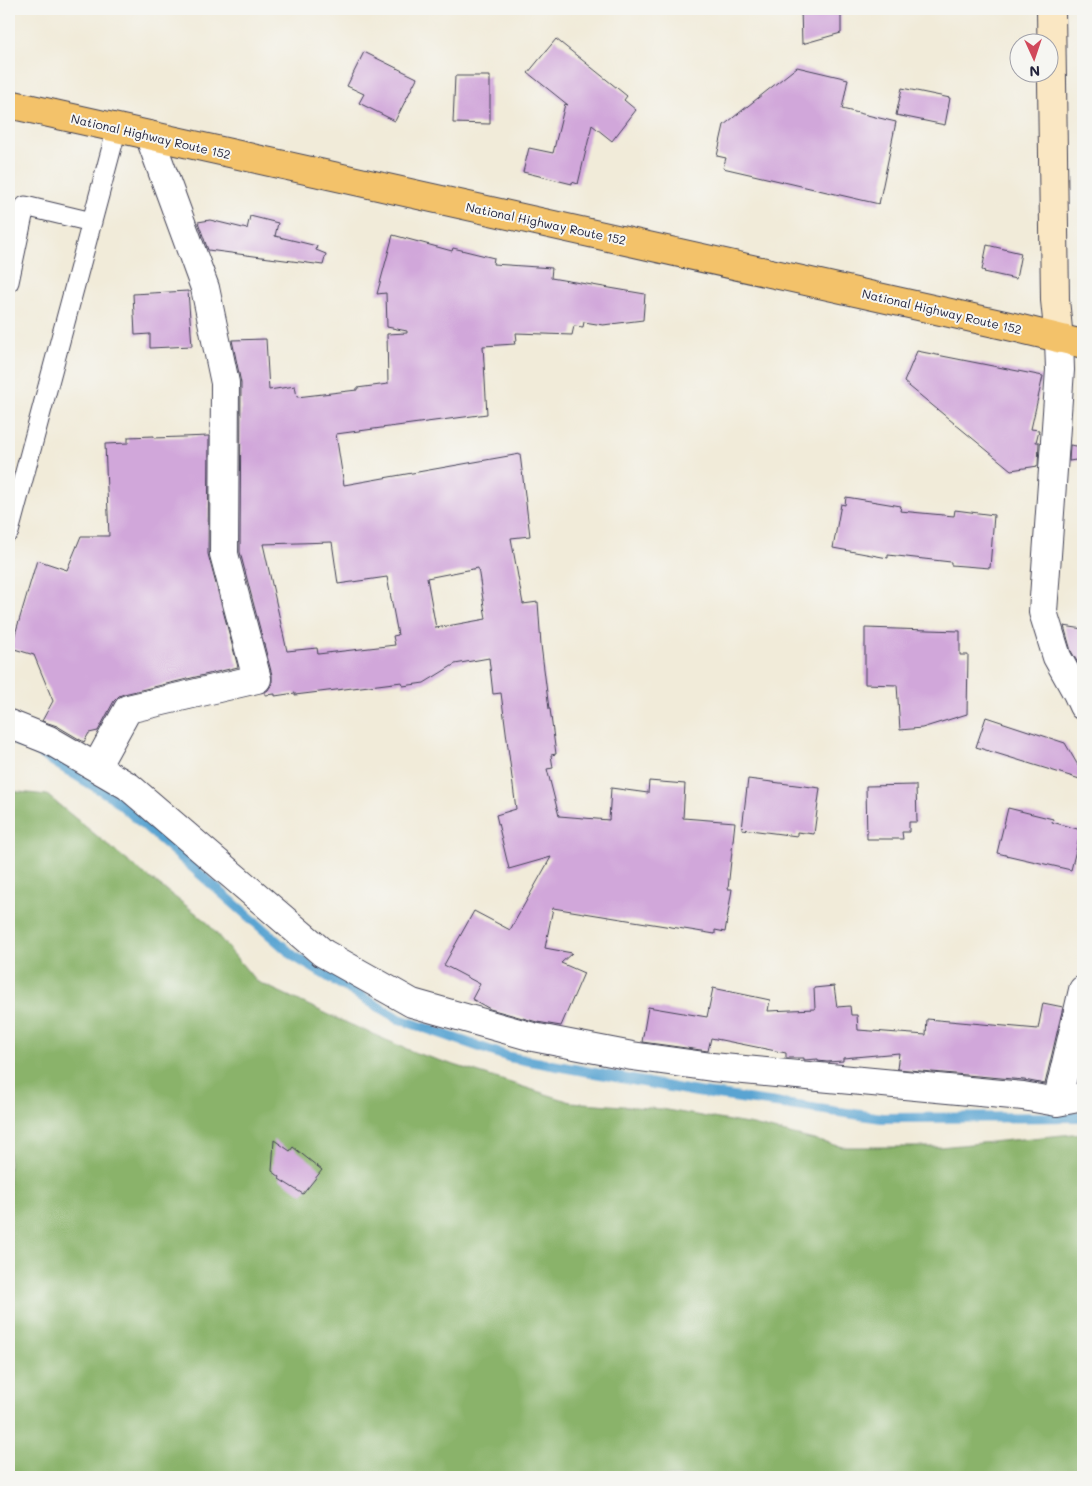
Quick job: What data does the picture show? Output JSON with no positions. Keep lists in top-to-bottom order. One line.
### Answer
{"streets":{"highway":["National Highway Route 152"]},"north":"bottom"}
